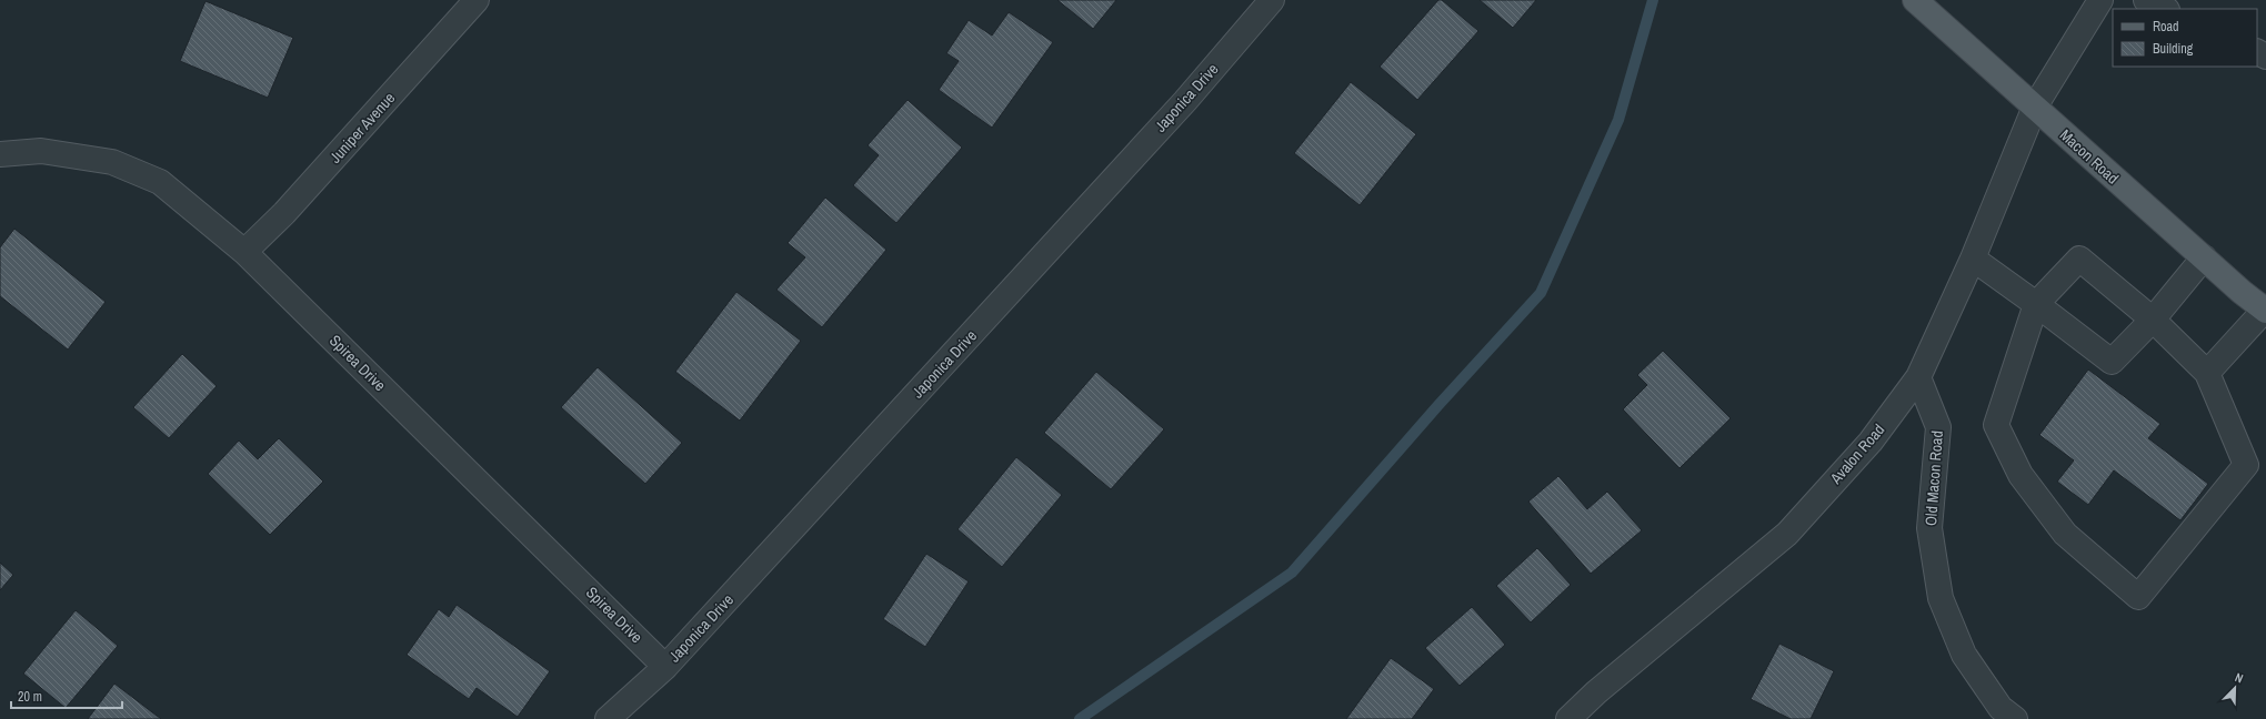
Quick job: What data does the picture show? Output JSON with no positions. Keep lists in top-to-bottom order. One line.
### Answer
{"streets":{"main road":["Macon Road"],"street":["Japonica Drive","Juniper Avenue","Spirea Drive","Avalon Road","Old Macon Road"]},"crossings":[["Japonica Drive","Spirea Drive"],["Juniper Avenue","Spirea Drive"],["Macon Road","Avalon Road"],["Avalon Road","Old Macon Road"]],"legend":["Road","Building"],"scale_bar":"20 m","north":"top right"}
